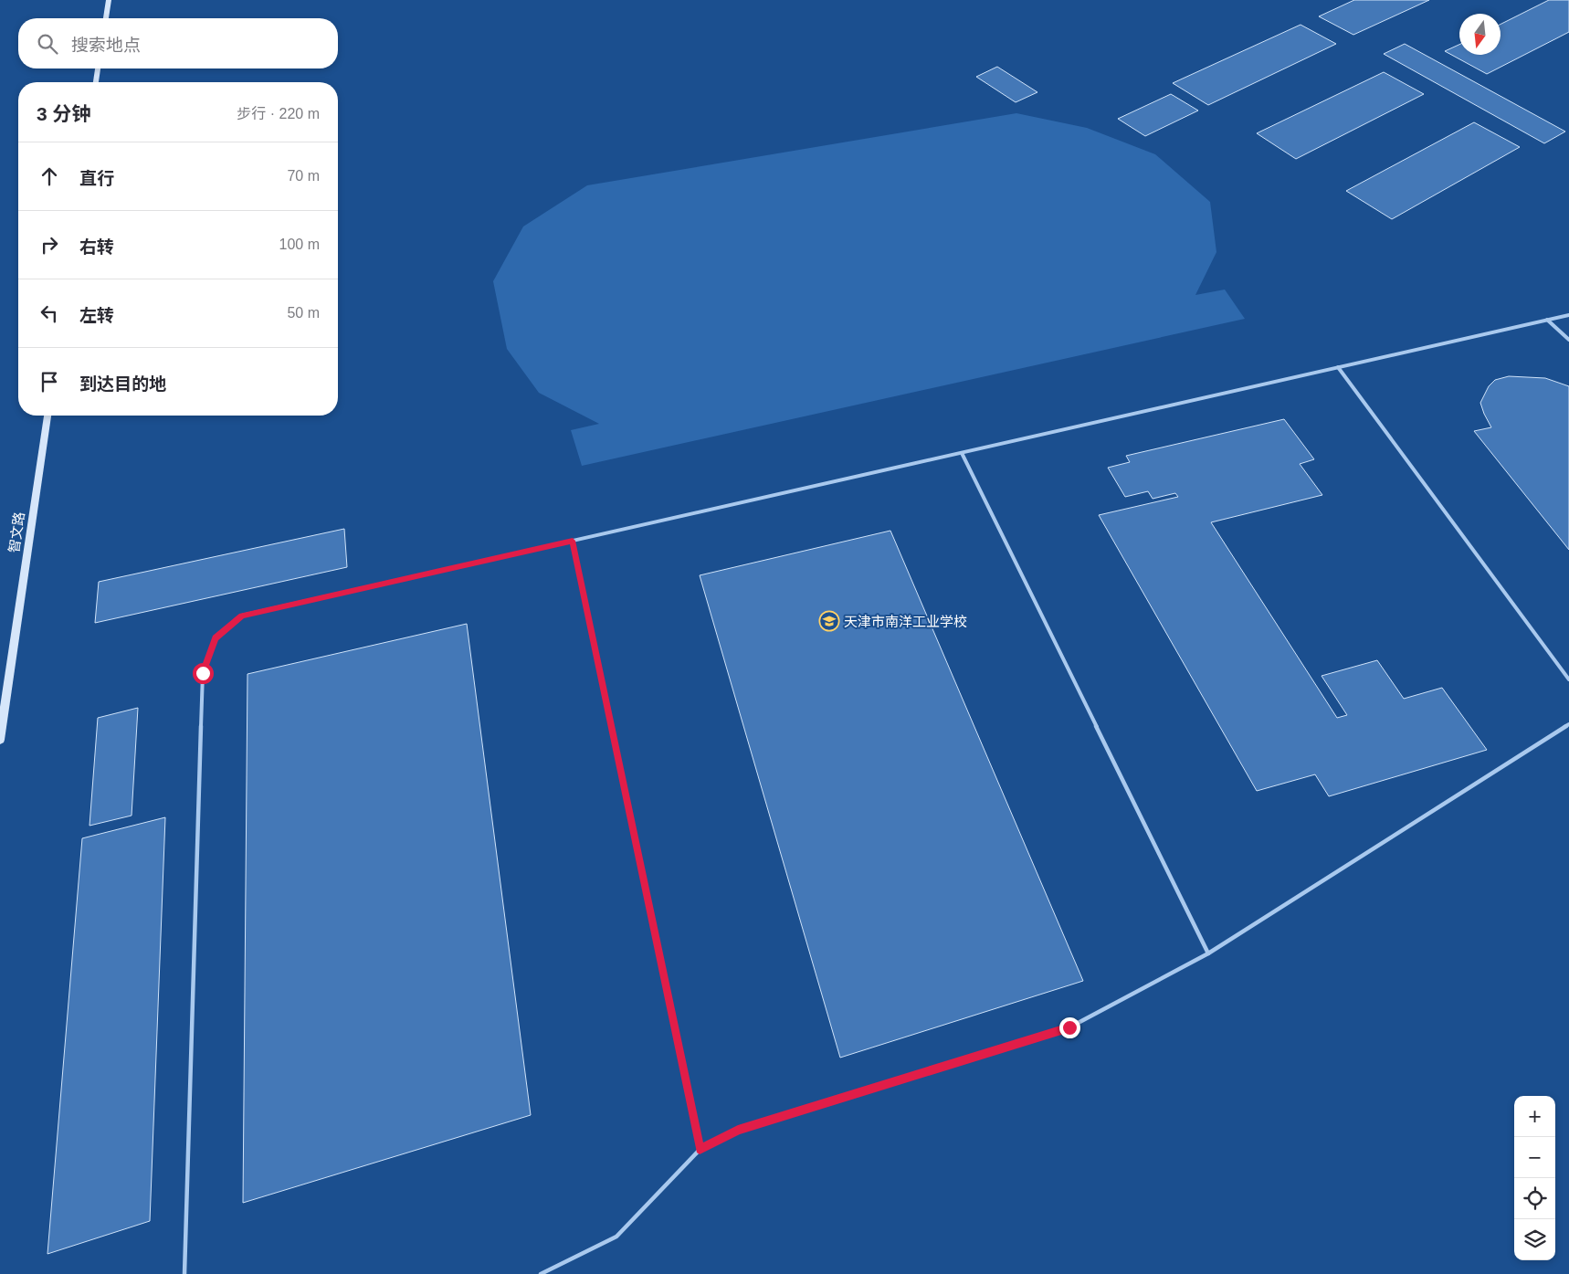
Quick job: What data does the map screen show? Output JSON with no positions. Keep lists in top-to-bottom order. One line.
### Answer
{"streets":{"street":["智文路"]},"places":{"school or university":["天津市南洋工业学校"]},"north":"bottom","page":{"search":"搜索地点","heading":["3 分钟","步行 · 220 m"],"list":[["直行","70 m"],["右转","100 m"],["左转","50 m"],"到达目的地"],"map_buttons":["+","−"]}}
